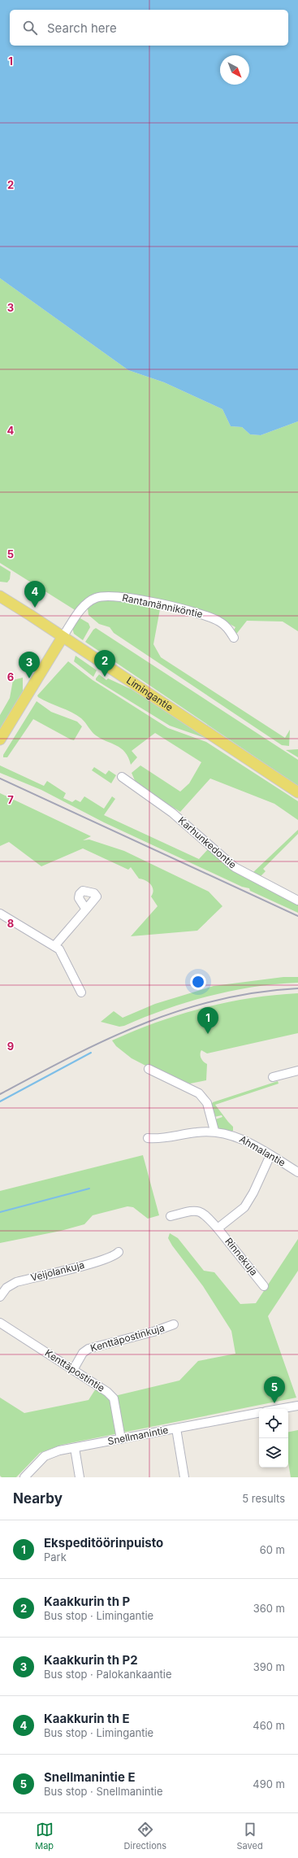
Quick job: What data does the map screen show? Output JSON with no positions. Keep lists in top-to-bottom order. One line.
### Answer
{"streets":{"main road":["Limingantie"],"street":["Rantamänniköntie","Karhunkedontie","Ahmalantie","Rinnekuja","Veijolankuja","Kenttäpostinkuja","Kenttäpostintie","Snellmanintie"]},"crossings":[["Rantamänniköntie","Limingantie"],["Ahmalantie","Rinnekuja"],["Kenttäpostinkuja","Kenttäpostintie"],["Kenttäpostintie","Snellmanintie"]],"north":"bottom right","page":{"search":"Search here","pins":["4","2","3","1","5"],"heading":["Nearby","5 results"],"list":[{"mark":"1","name":"Ekspeditöörinpuisto","note":"Park","value":"60 m"},{"mark":"2","name":"Kaakkurin th P","note":"Bus stop · Limingantie","value":"360 m"},{"mark":"3","name":"Kaakkurin th P2","note":"Bus stop · Palokankaantie","value":"390 m"},{"mark":"4","name":"Kaakkurin th E","note":"Bus stop · Limingantie","value":"460 m"},{"mark":"5","name":"Snellmanintie E","note":"Bus stop · Snellmanintie","value":"490 m"}],"nav":["Map","Directions","Saved"]},"grid":{"rows":["1","2","3","4","5","6","7","8","9"]}}
